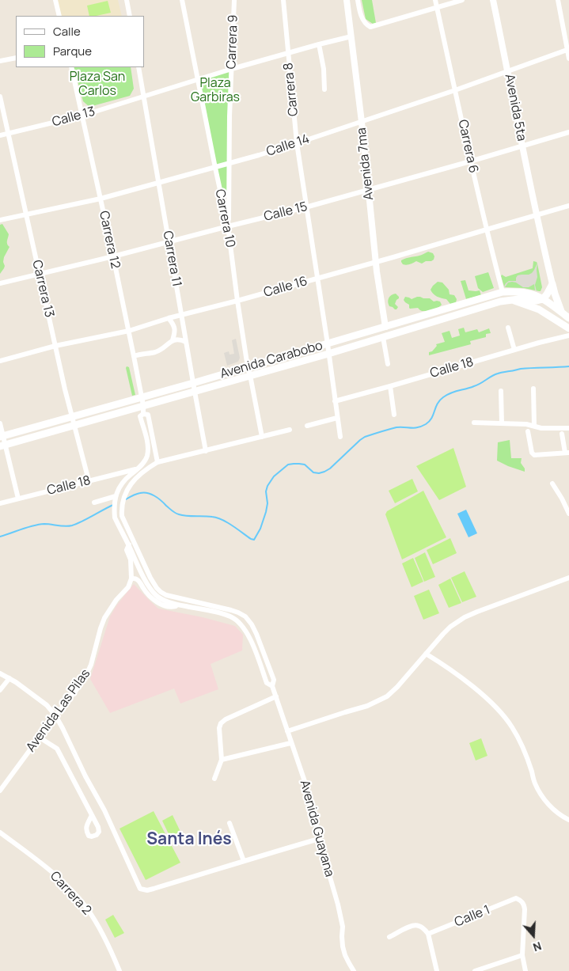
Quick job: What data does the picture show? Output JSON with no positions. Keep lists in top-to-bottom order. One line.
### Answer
{"streets":{"main road":["Avenida Carabobo"],"street":["Carrera 9","Carrera 8","Avenida 5ta","Calle 13","Calle 14","Carrera 6","Avenida 7ma","Calle 15","Carrera 10","Carrera 12","Carrera 11","Calle 16","Carrera 13","Calle 18","Avenida Las Pilas","Avenida Guayana","Carrera 2","Calle 1"]},"crossings":[["Carrera 9","Calle 13"],["Carrera 9","Calle 14"],["Carrera 9","Calle 15"],["Carrera 9","Carrera 10"],["Carrera 8","Calle 13"],["Carrera 8","Calle 14"],["Carrera 8","Calle 15"],["Carrera 8","Calle 16"],["Carrera 8","Avenida Carabobo"],["Carrera 8","Calle 18"],["Avenida 5ta","Calle 14"],["Avenida 5ta","Calle 15"],["Avenida 5ta","Calle 16"],["Calle 13","Avenida 7ma"],["Calle 13","Carrera 10"],["Calle 13","Carrera 12"],["Calle 13","Carrera 11"],["Calle 13","Carrera 13"],["Calle 14","Carrera 6"],["Calle 14","Avenida 7ma"],["Calle 14","Carrera 10"],["Calle 14","Carrera 12"],["Calle 14","Carrera 11"],["Calle 14","Carrera 13"],["Carrera 6","Calle 15"],["Carrera 6","Calle 16"],["Carrera 6","Avenida Carabobo"],["Avenida 7ma","Calle 15"],["Avenida 7ma","Calle 16"],["Avenida 7ma","Avenida Carabobo"],["Calle 15","Carrera 10"],["Calle 15","Carrera 12"],["Calle 15","Carrera 11"],["Calle 15","Carrera 13"],["Carrera 10","Calle 16"],["Carrera 10","Avenida Carabobo"],["Carrera 12","Calle 16"],["Carrera 12","Avenida Carabobo"],["Carrera 12","Calle 18"],["Carrera 12","Avenida Guayana"],["Carrera 11","Calle 16"],["Carrera 11","Avenida Carabobo"],["Calle 16","Carrera 13"],["Carrera 13","Avenida Carabobo"],["Carrera 13","Calle 18"]],"districts":["Santa Inés"],"parks":["Plaza San Carlos","Plaza Garbiras"],"legend":["Calle","Parque"],"north":"bottom"}
